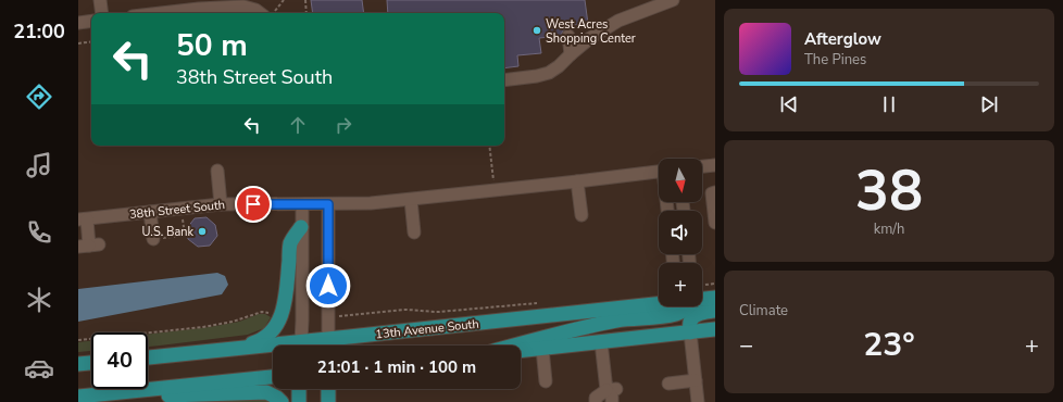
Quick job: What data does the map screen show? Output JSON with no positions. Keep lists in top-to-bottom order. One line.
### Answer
{"streets":{"main road":["13th Avenue South"],"street":["38th Street South"]},"places":["West Acres Shopping Center","U.S. Bank"],"north":"bottom","page":{"tabs":"21:00","turn":["50 m","38th Street South"],"song":["Afterglow","The Pines"],"tile":[["38","km/h"],"Climate"],"map_buttons":"+","heat":["−","23°","+"],"limit":"40","trip":"21:01 · 1 min · 100 m"}}
